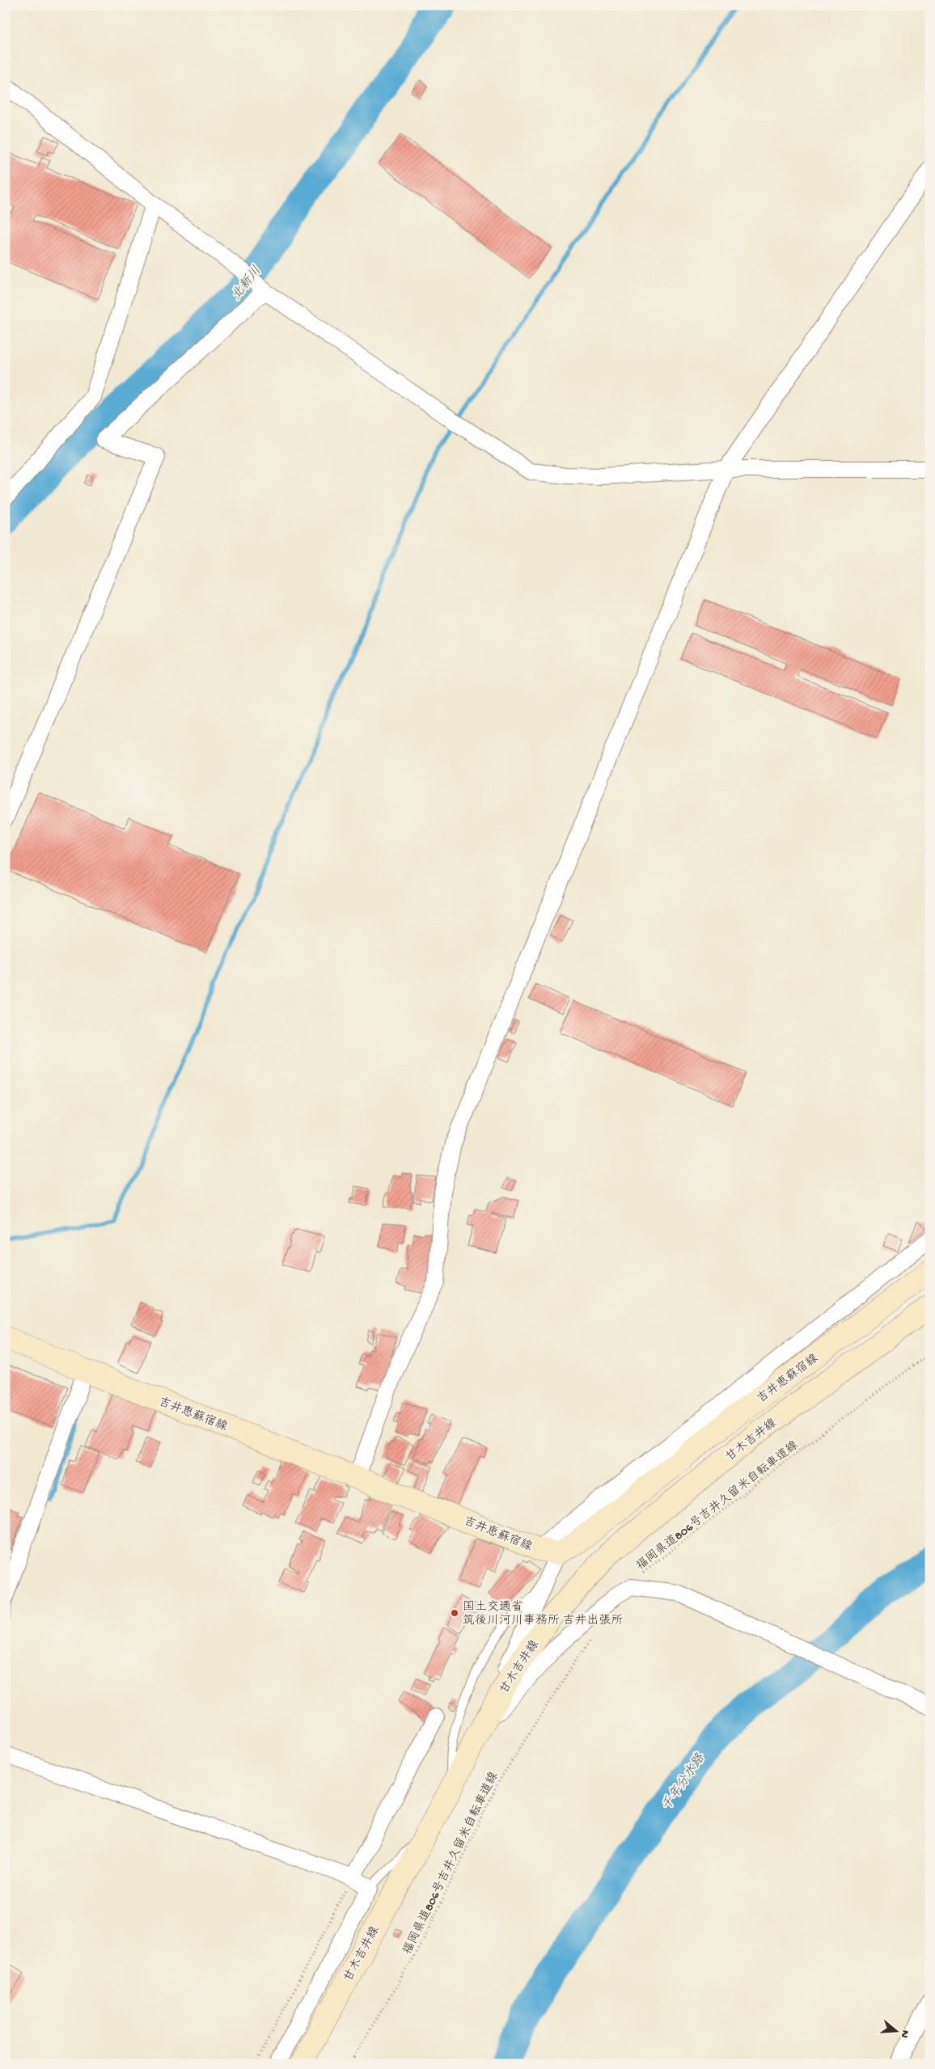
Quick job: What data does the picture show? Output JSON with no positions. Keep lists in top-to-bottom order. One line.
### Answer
{"streets":{"main road":["吉井恵蘇宿線","甘木吉井線"],"path":["福岡県道806号吉井久留米自転車道線"]},"water":["北新川","千年分水路"],"places":["国土交通省 筑後川河川事務所 吉井出張所"],"north":"right"}
